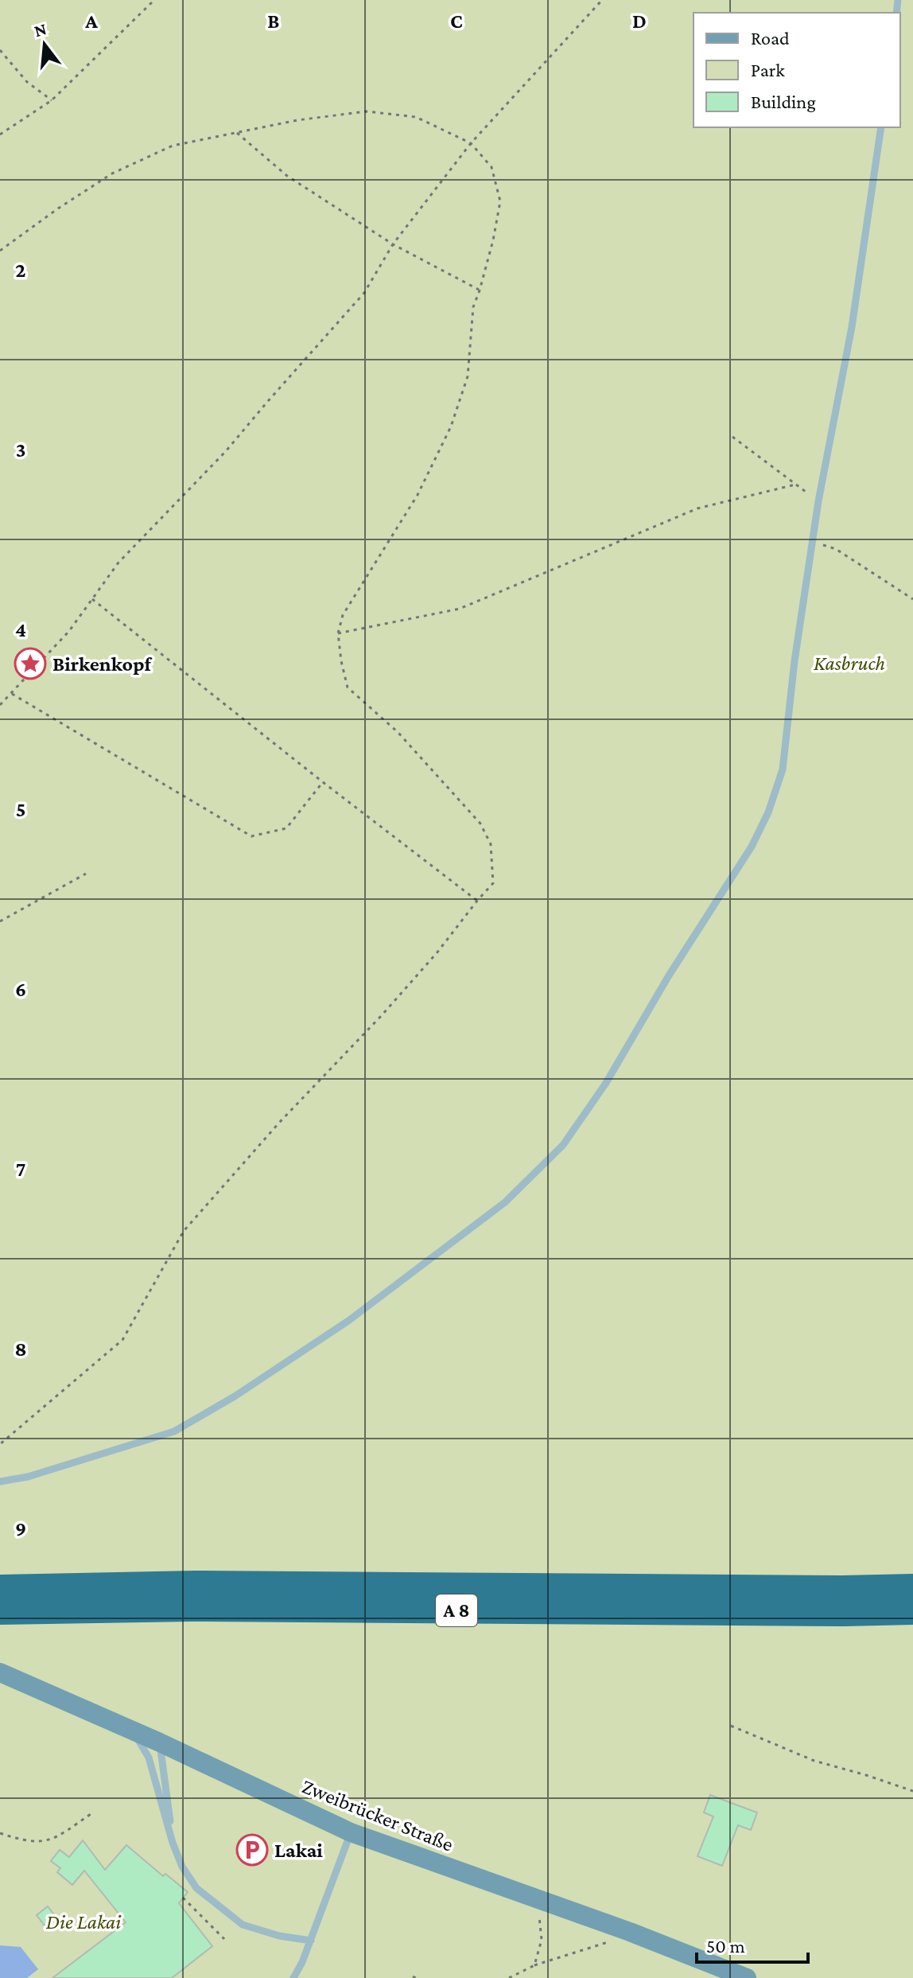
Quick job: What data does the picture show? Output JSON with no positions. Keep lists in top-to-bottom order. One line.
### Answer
{"streets":{"highway":["A 8"],"main road":["Zweibrücker Straße"]},"parks":["Kasbruch","Die Lakai"],"places":{"place":["Birkenkopf"],"parking":["Lakai"]},"legend":["Road","Park","Building"],"scale_bar":"50 m","north":"top","grid":{"columns":["A","B","C","D"],"rows":["2","3","4","5","6","7","8","9"]}}
